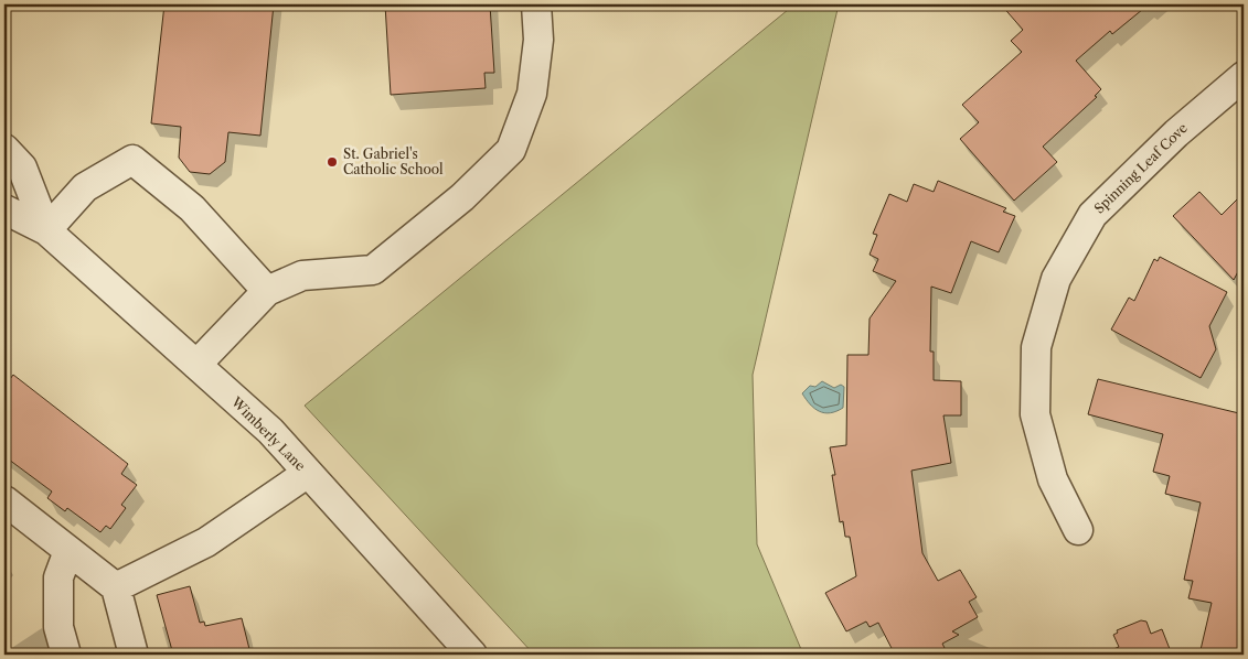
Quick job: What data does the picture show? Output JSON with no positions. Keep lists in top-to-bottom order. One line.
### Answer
{"streets":{"street":["Spinning Leaf Cove","Wimberly Lane"]},"places":["St. Gabriel's Catholic School"]}
